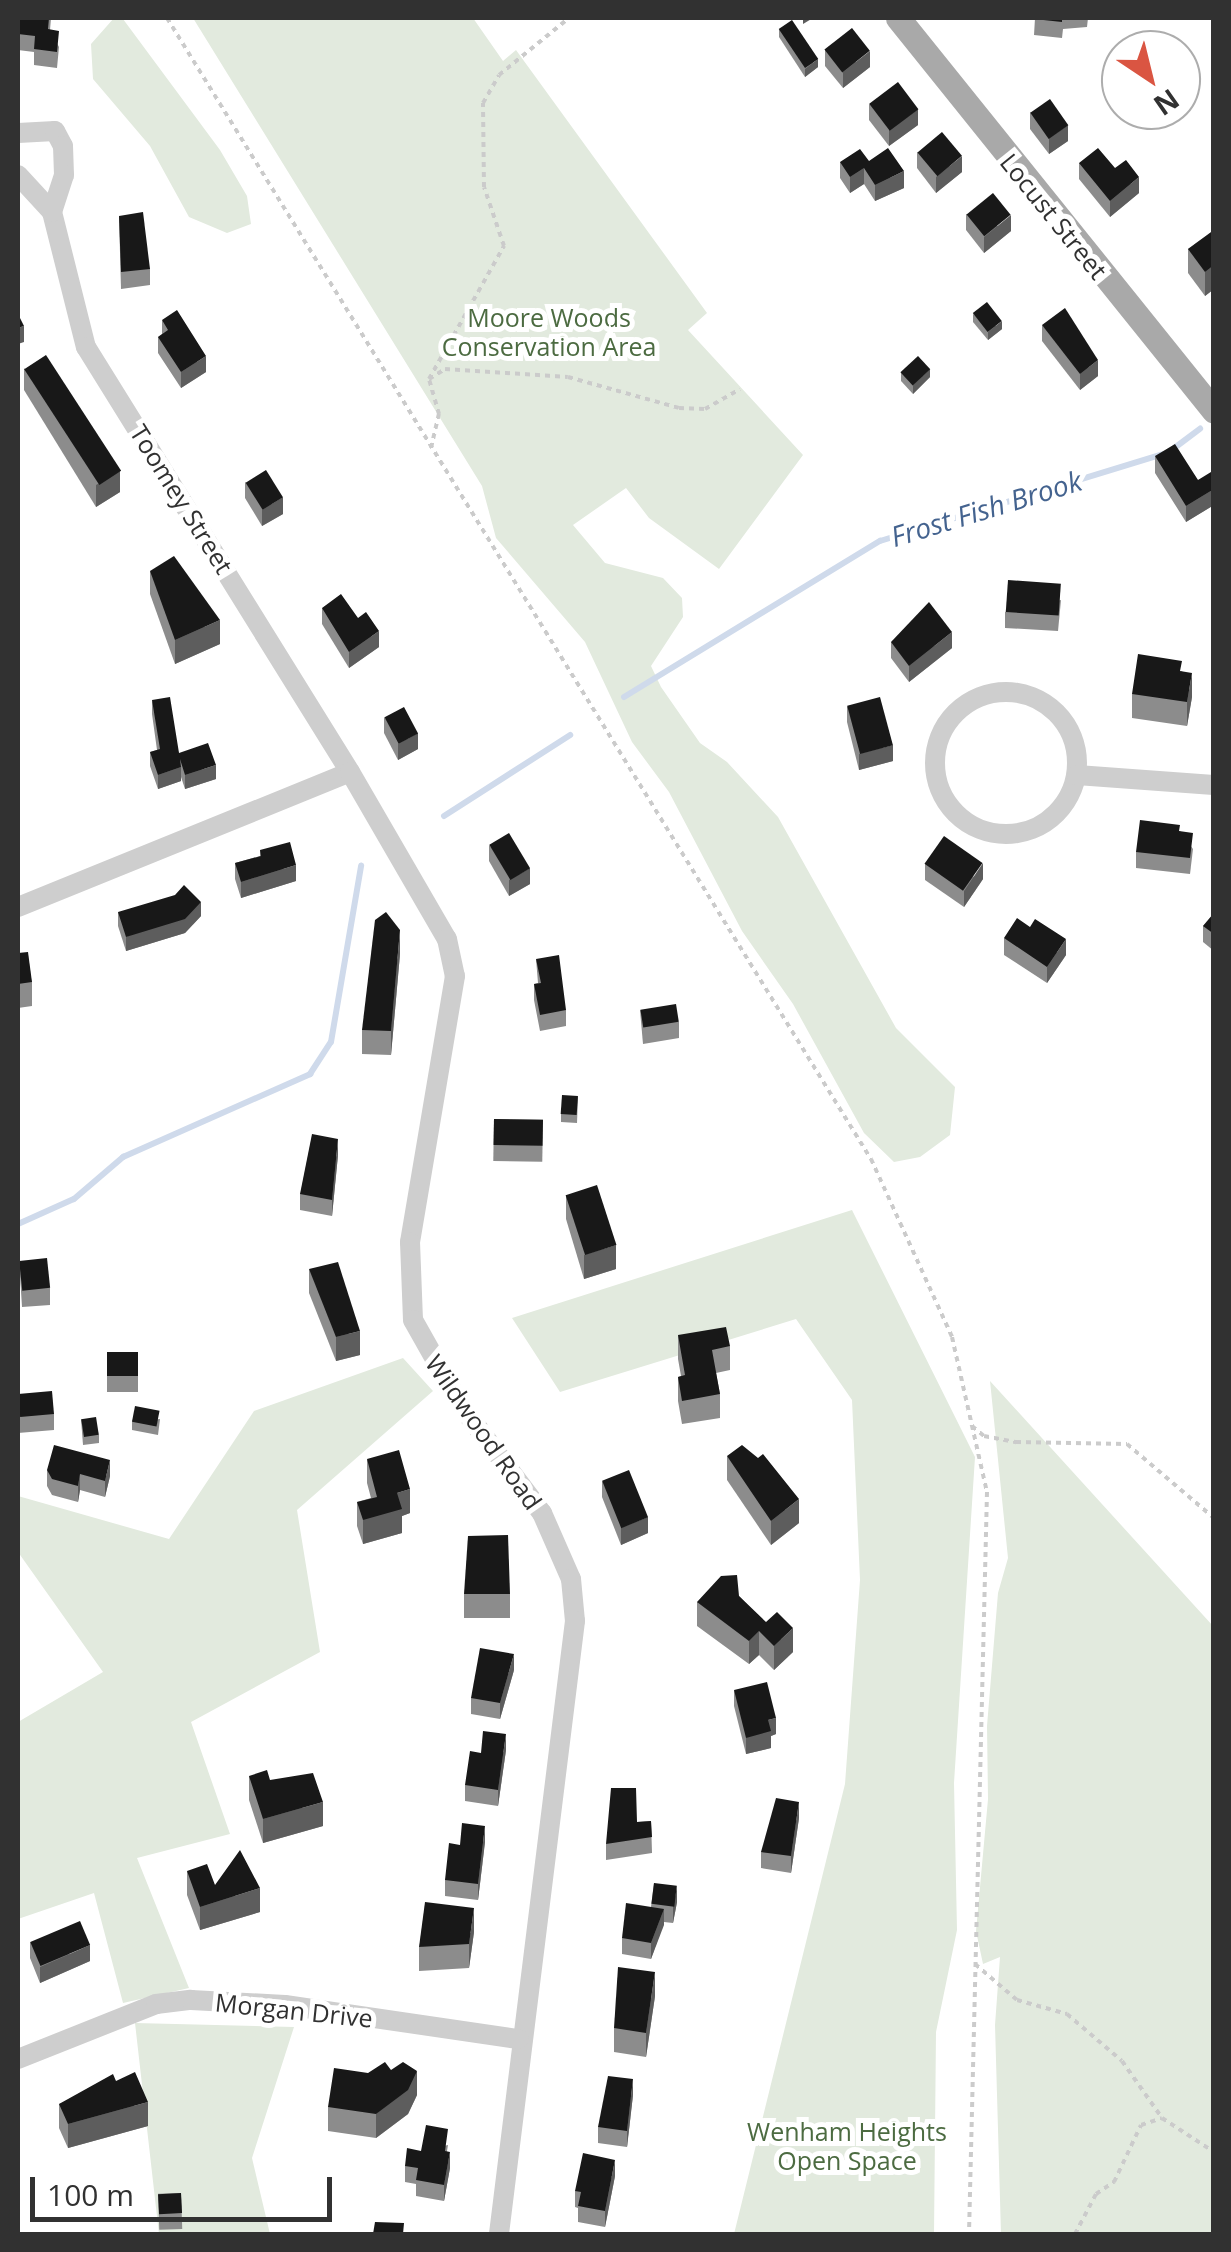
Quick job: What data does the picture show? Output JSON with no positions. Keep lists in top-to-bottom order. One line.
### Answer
{"streets":{"main road":["Locust Street"],"street":["Toomey Street","Wildwood Road","Morgan Drive"]},"crossings":[["Toomey Street","Wildwood Road"],["Wildwood Road","Morgan Drive"]],"water":["Frost Fish Brook"],"parks":["Moore Woods Conservation Area","Wenham Heights Open Space"],"scale_bar":"100 m","north":"bottom right"}
